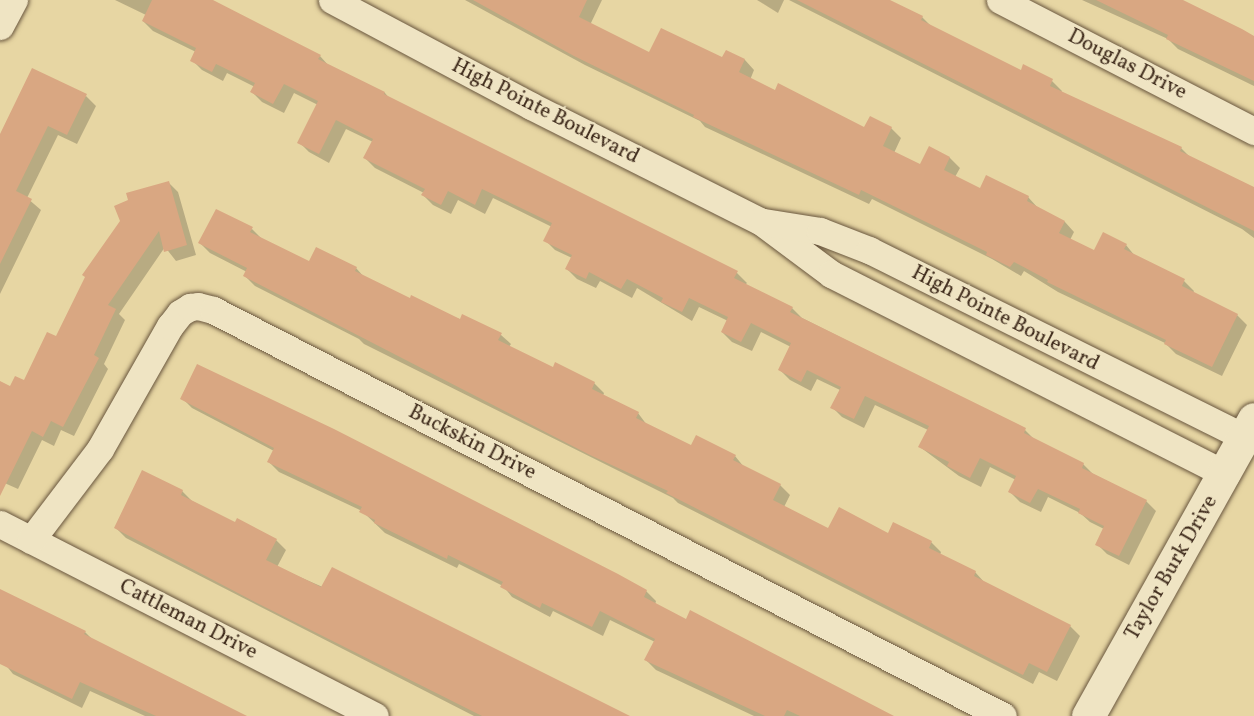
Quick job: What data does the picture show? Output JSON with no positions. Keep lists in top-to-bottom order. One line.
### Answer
{"streets":{"street":["Douglas Drive","High Pointe Boulevard","Buckskin Drive","Taylor Burk Drive","Cattleman Drive"]},"crossings":[["High Pointe Boulevard","Taylor Burk Drive"],["Buckskin Drive","Cattleman Drive"]]}
